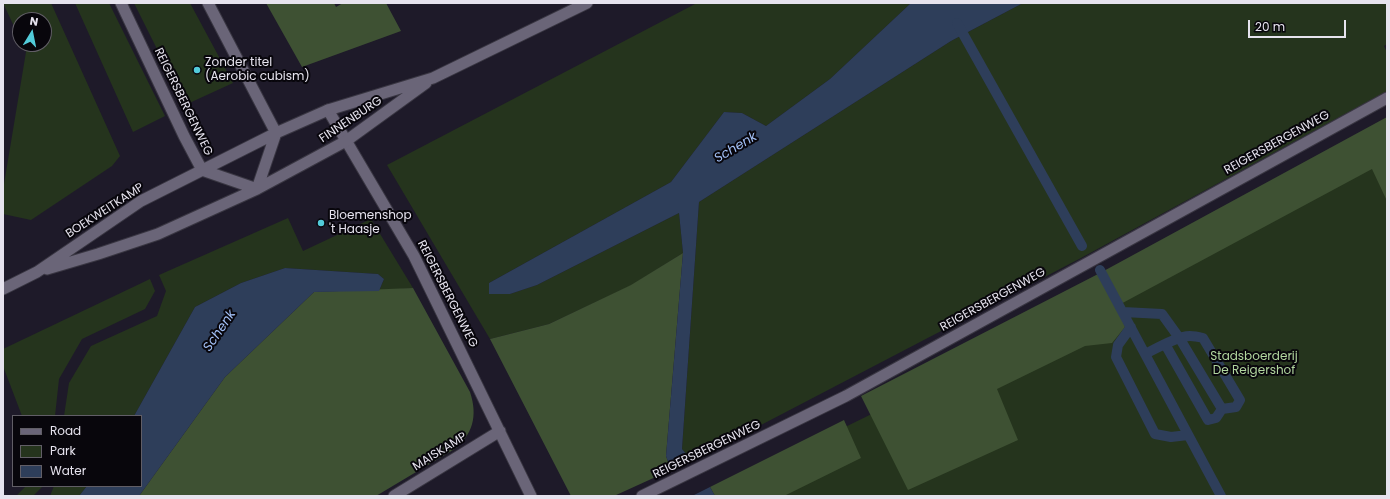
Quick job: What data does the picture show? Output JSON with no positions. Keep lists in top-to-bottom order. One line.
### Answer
{"streets":{"street":["REIGERSBERGENWEG","FINNENBURG","BOEKWEITKAMP","MAISKAMP"]},"crossings":[["REIGERSBERGENWEG","FINNENBURG"],["REIGERSBERGENWEG","BOEKWEITKAMP"],["REIGERSBERGENWEG","MAISKAMP"],["FINNENBURG","BOEKWEITKAMP"]],"water":["Schenk"],"parks":["Stadsboerderij De Reigershof"],"places":["Zonder titel (Aerobic cubism)","Bloemenshop 't Haasje"],"legend":["Road","Park","Water"],"scale_bar":"20 m","north":"top"}
